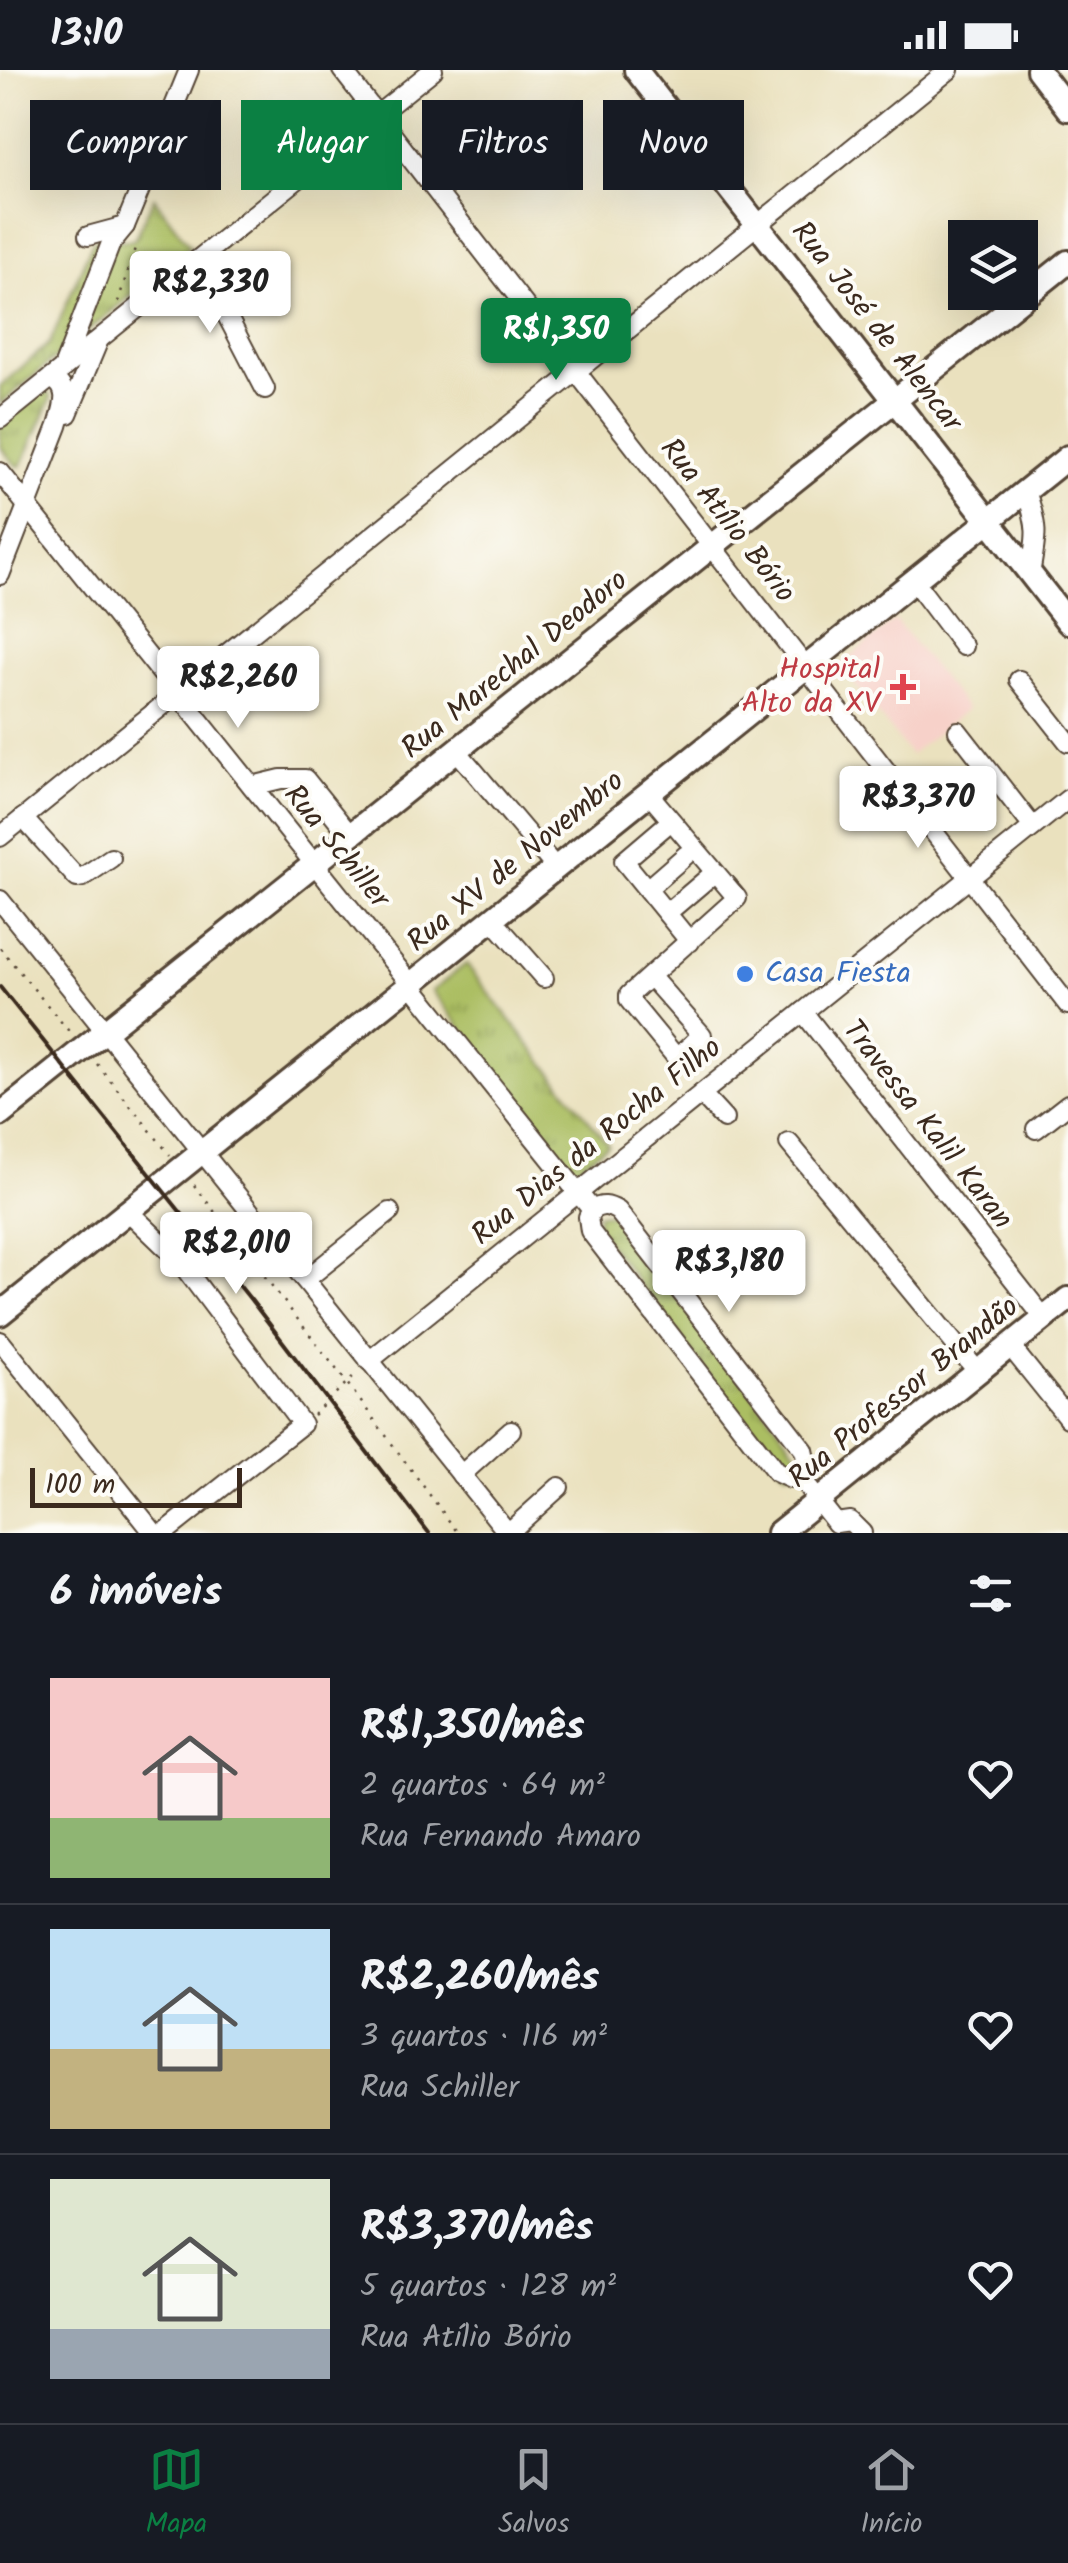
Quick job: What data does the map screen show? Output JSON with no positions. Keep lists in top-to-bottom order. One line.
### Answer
{"streets":{"main road":["Rua José de Alencar","Rua Marechal Deodoro","Rua XV de Novembro","Rua Professor Brandão"],"street":["Rua Atílio Bório","Rua Schiller","Travessa Kalil Karan","Rua Dias da Rocha Filho"]},"crossings":[["Rua José de Alencar","Rua Marechal Deodoro"],["Rua José de Alencar","Rua XV de Novembro"],["Rua Atílio Bório","Rua Marechal Deodoro"],["Rua Atílio Bório","Rua XV de Novembro"],["Rua Atílio Bório","Rua Dias da Rocha Filho"],["Rua Marechal Deodoro","Rua Schiller"],["Rua Schiller","Rua XV de Novembro"],["Rua Schiller","Rua Dias da Rocha Filho"],["Rua Schiller","Rua Professor Brandão"],["Travessa Kalil Karan","Rua Dias da Rocha Filho"],["Travessa Kalil Karan","Rua Professor Brandão"]],"places":{"health":["Hospital Alto da XV"],"other":["Casa Fiesta"]},"scale_bar":"100 m","page":{"status":"13:10","chip":["Comprar","Alugar","Filtros","Novo"],"price":["R$2,330","R$1,350","R$2,260","R$3,370","R$2,010","R$3,180"],"scale":"100 m","heading":"6 imóveis","list":[{"name":"R$1,350/mês","note":"2 quartos · 64 m² · Rua Fernando Amaro"},{"name":"R$2,260/mês","note":"3 quartos · 116 m² · Rua Schiller"},{"name":"R$3,370/mês","note":"5 quartos · 128 m² · Rua Atílio Bório"}],"tabs":["Mapa","Salvos","Início"]}}
